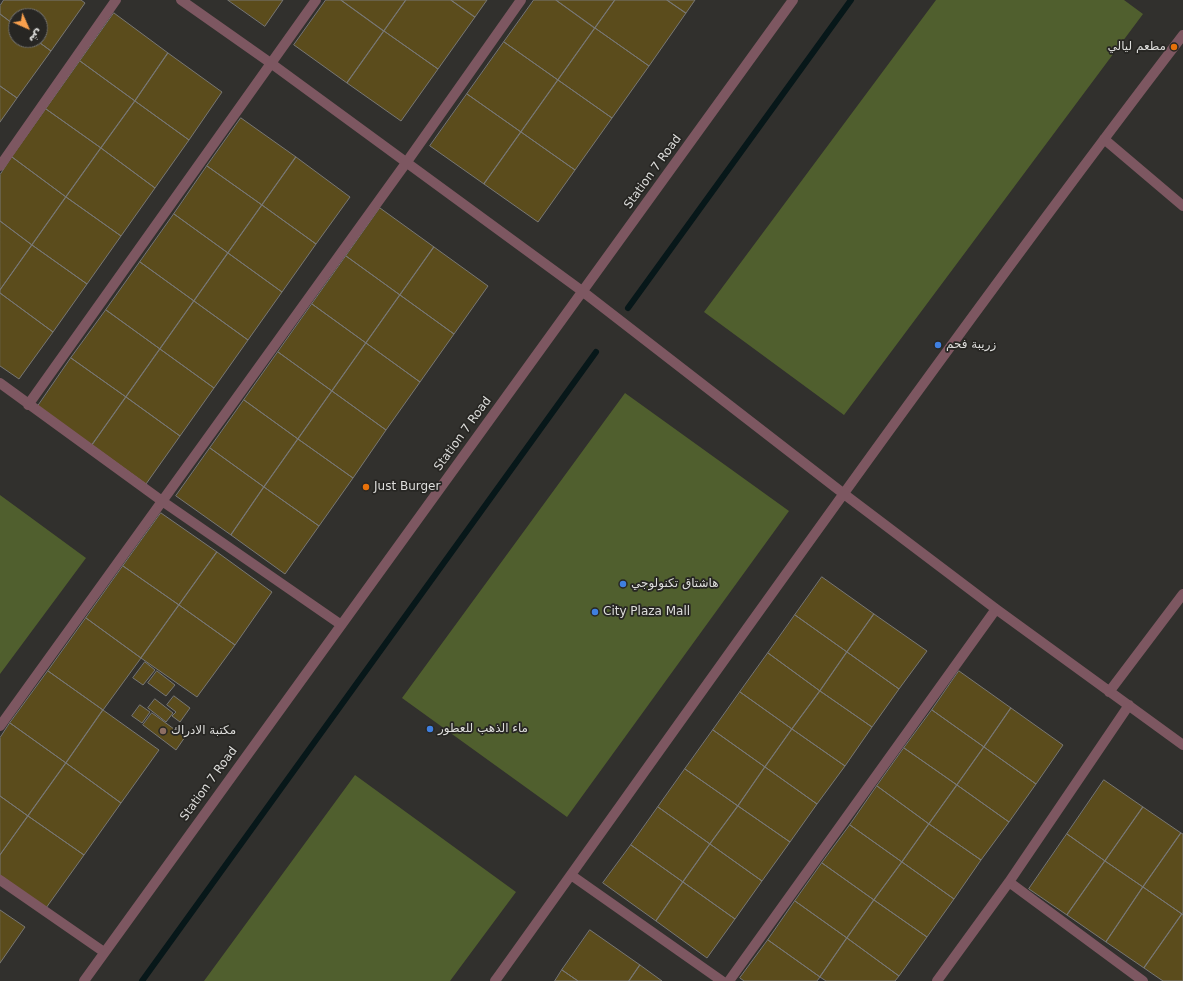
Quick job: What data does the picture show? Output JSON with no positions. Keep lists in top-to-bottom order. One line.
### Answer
{"streets":{"street":["Station 7 Road"]},"places":["مطعم ليالي","زريبة فحم","Just Burger","هاشتاق تكنولوجي","City Plaza Mall","ماء الذهب للعطور","مكتبة الادراك"],"north":"bottom right"}
